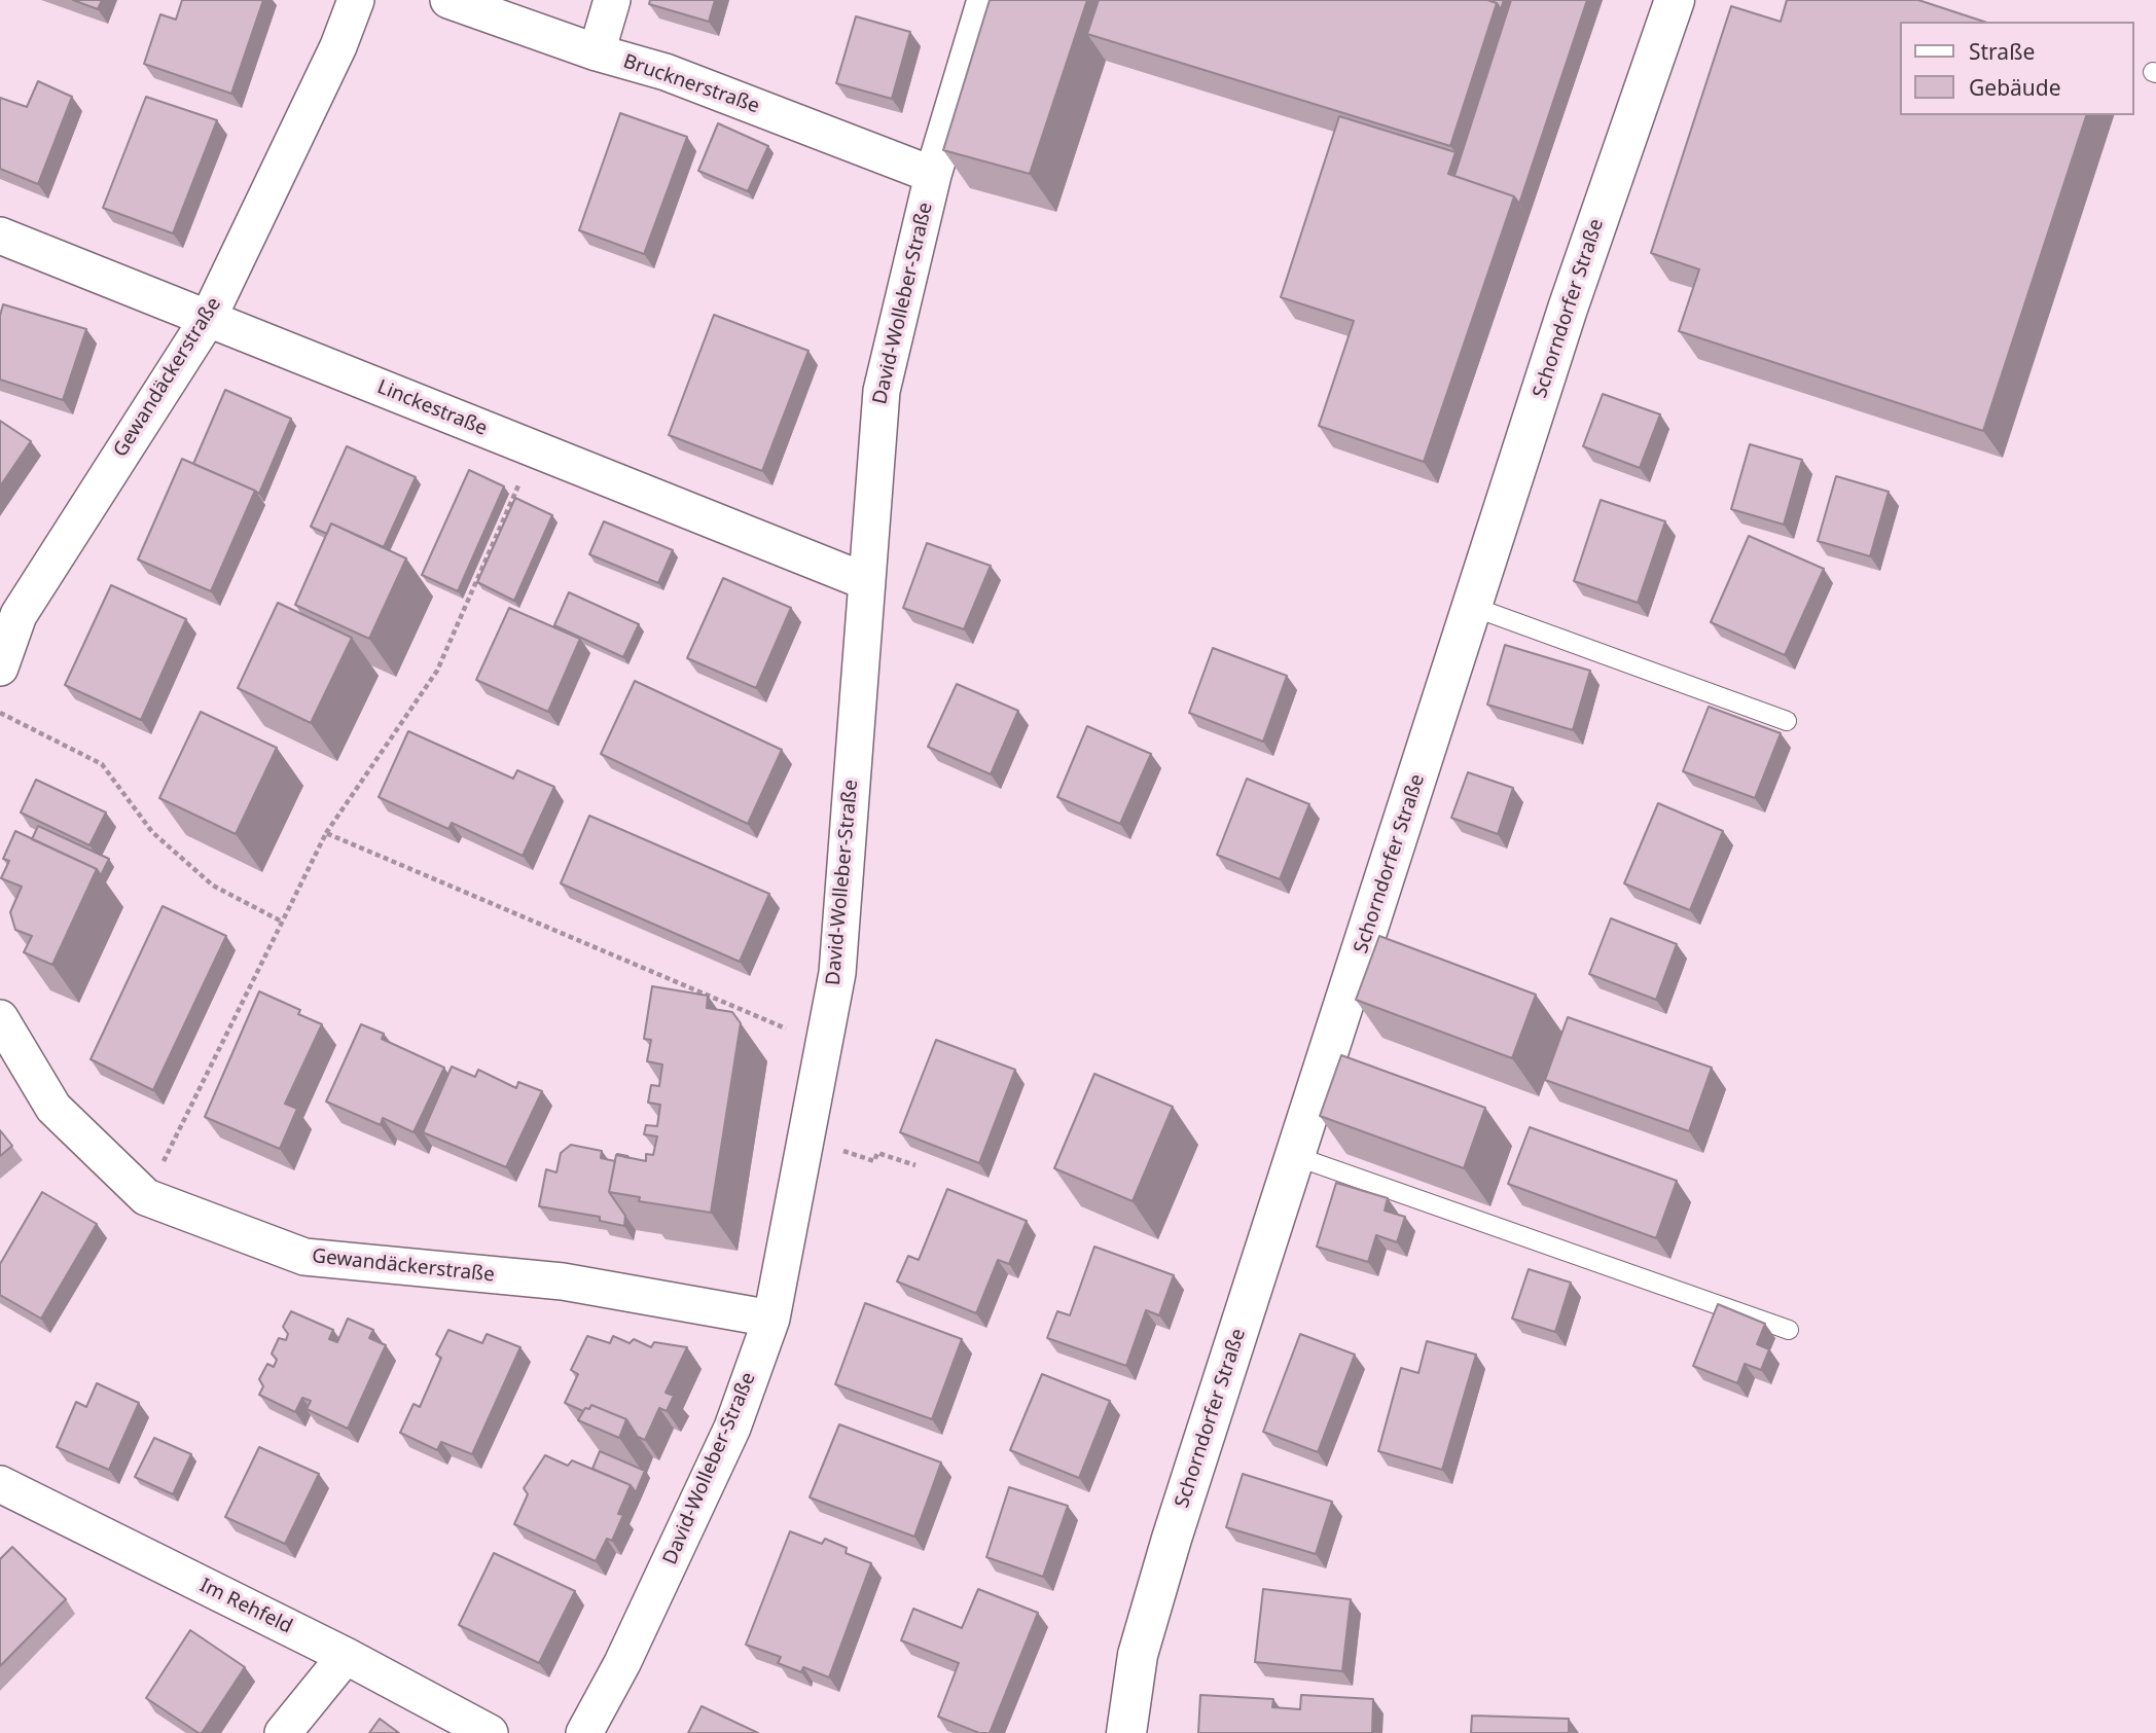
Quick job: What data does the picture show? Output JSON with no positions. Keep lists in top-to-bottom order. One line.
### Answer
{"streets":{"street":["Brucknerstraße","David-Wolleber-Straße","Schorndorfer Straße","Gewandäckerstraße","Linckestraße","Im Rehfeld"]},"crossings":[["Brucknerstraße","David-Wolleber-Straße"],["David-Wolleber-Straße","Gewandäckerstraße"],["David-Wolleber-Straße","Linckestraße"],["Gewandäckerstraße","Linckestraße"]],"legend":["Straße","Gebäude"]}
